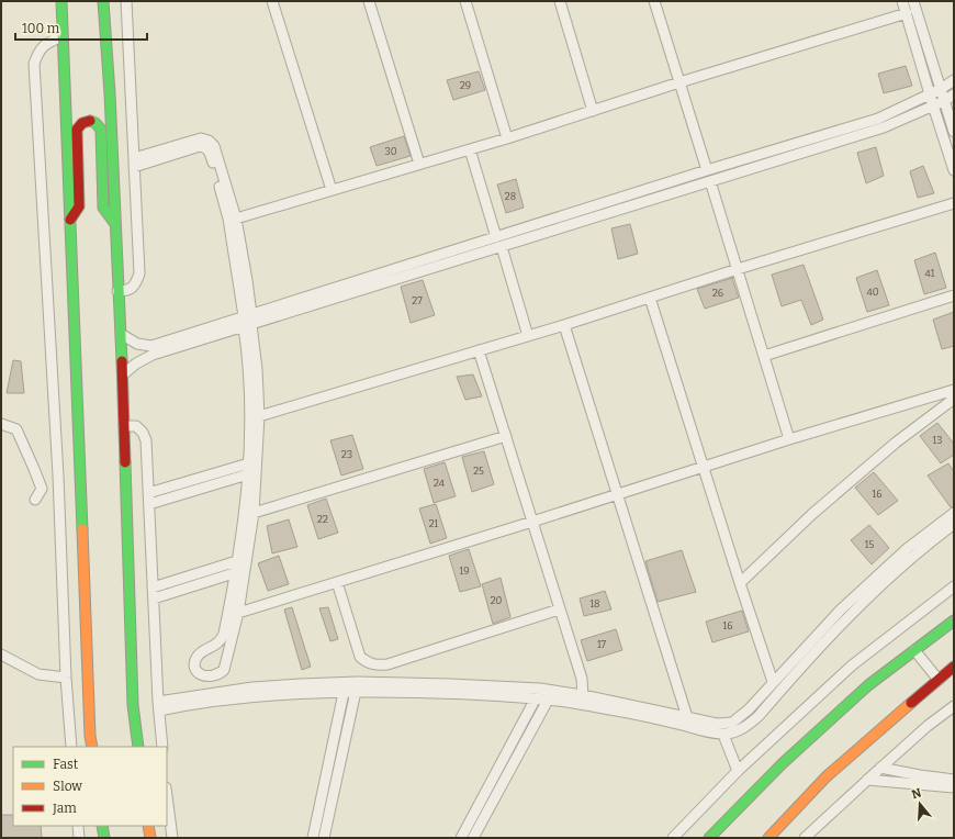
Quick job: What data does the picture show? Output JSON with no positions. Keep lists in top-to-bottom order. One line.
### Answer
{"house_numbers":["29","30","28","41","40","26","27","13","23","25","24","16","22","21","15","19","20","18","16","17"],"legend":["Fast","Slow","Jam"],"scale_bar":"100 m","north":"top"}
